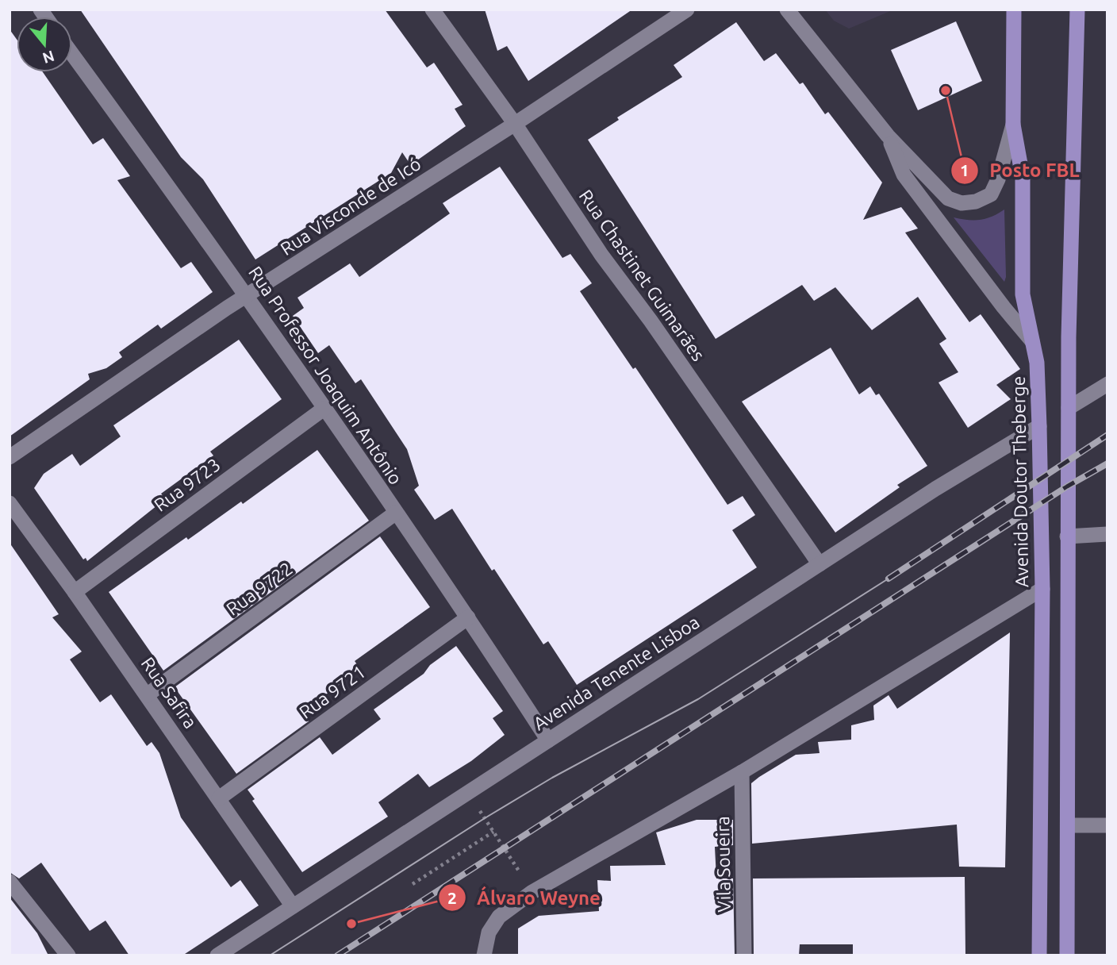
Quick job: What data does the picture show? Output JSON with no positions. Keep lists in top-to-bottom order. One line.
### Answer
{"streets":{"main road":["Avenida Doutor Theberge"],"street":["Rua Visconde de Icó","Rua Chastinet Guimarães","Rua Professor Joaquim Antônio","Rua 9723","Rua 9722","Avenida Tenente Lisboa","Rua 9721","Rua Safira","Vila Soueira"]},"crossings":[["Rua Visconde de Icó","Rua Chastinet Guimarães"],["Rua Visconde de Icó","Rua Professor Joaquim Antônio"],["Rua Chastinet Guimarães","Avenida Tenente Lisboa"],["Rua Professor Joaquim Antônio","Rua 9723"],["Rua Professor Joaquim Antônio","Rua 9722"],["Rua Professor Joaquim Antônio","Avenida Tenente Lisboa"],["Rua Professor Joaquim Antônio","Rua 9721"],["Avenida Doutor Theberge","Avenida Tenente Lisboa"],["Rua 9723","Rua Safira"],["Rua 9722","Rua Safira"],["Avenida Tenente Lisboa","Rua Safira"],["Rua 9721","Rua Safira"]],"places":["Posto FBL","Álvaro Weyne"],"north":"bottom"}
